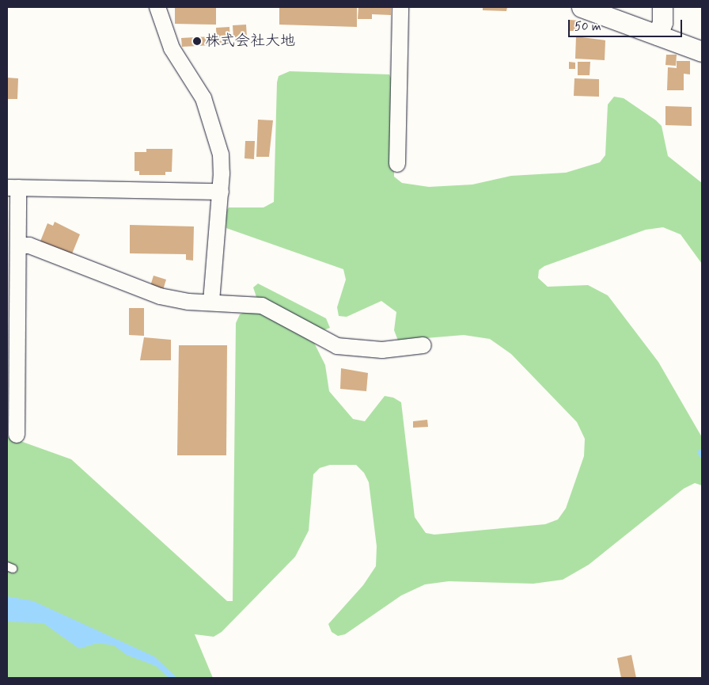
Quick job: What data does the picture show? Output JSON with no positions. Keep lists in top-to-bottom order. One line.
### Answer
{"places":["株式会社大地"],"scale_bar":"50 m"}
